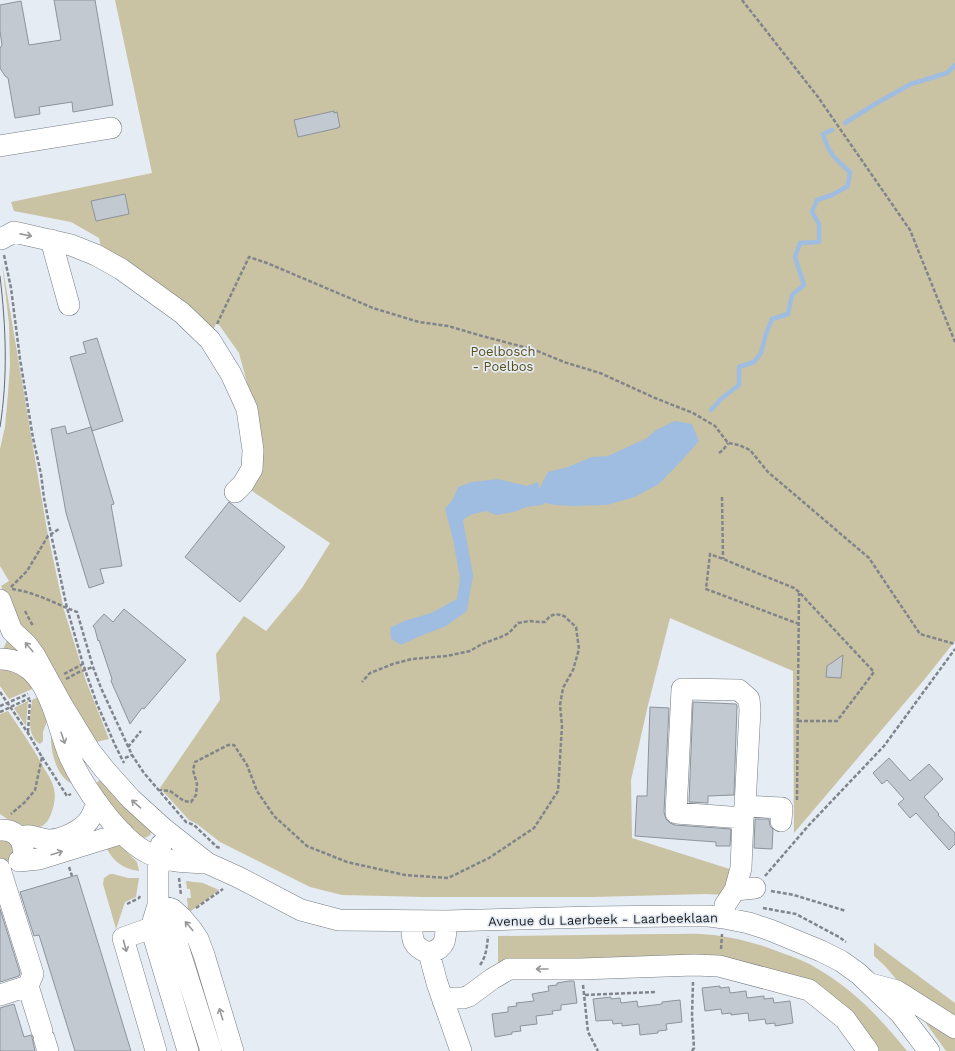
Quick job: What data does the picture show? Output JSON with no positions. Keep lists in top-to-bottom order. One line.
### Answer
{"streets":{"street":["Avenue du Laerbeek - Laarbeeklaan"]},"parks":["Poelbosch - Poelbos"]}
